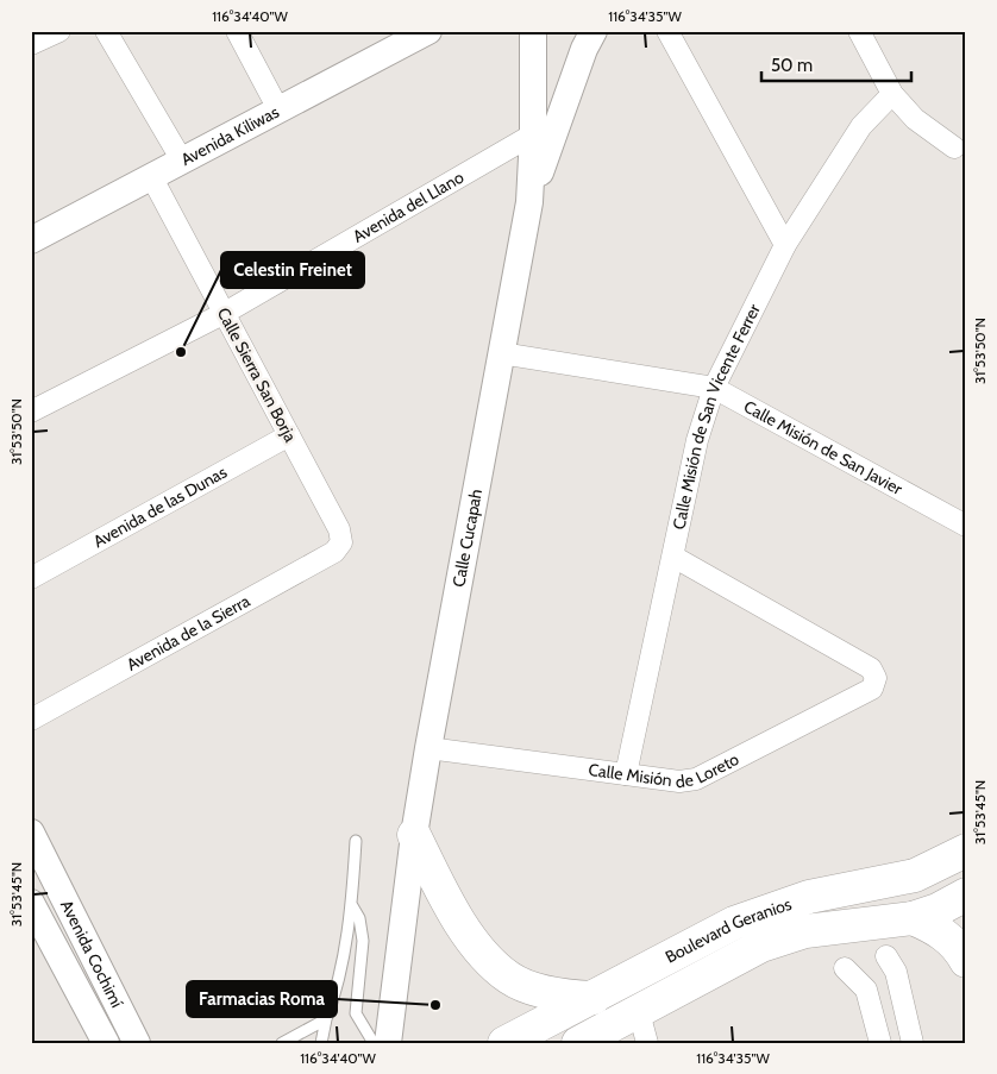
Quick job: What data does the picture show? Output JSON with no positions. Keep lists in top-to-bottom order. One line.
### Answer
{"streets":{"main road":["Boulevard Geranios"],"street":["Avenida Kiliwas","Avenida del Llano","Calle Sierra San Borja","Calle Misión de San Vicente Ferrer","Calle Misión de San Javier","Avenida de las Dunas","Calle Cucapah","Avenida de la Sierra","Calle Misión de Loreto","Avenida Cochimí"]},"crossings":[["Avenida Kiliwas","Calle Sierra San Borja"],["Avenida del Llano","Calle Sierra San Borja"],["Avenida del Llano","Calle Cucapah"],["Calle Sierra San Borja","Avenida de las Dunas"],["Calle Sierra San Borja","Avenida de la Sierra"],["Calle Misión de San Vicente Ferrer","Calle Misión de San Javier"],["Calle Misión de San Vicente Ferrer","Calle Misión de Loreto"],["Calle Misión de San Javier","Calle Cucapah"],["Calle Cucapah","Calle Misión de Loreto"]],"places":["Celestin Freinet","Farmacias Roma"],"scale_bar":"50 m","coordinates":["116°34'40\"W","116°34'35\"W","31°53'50\"N","31°53'45\"N"]}
